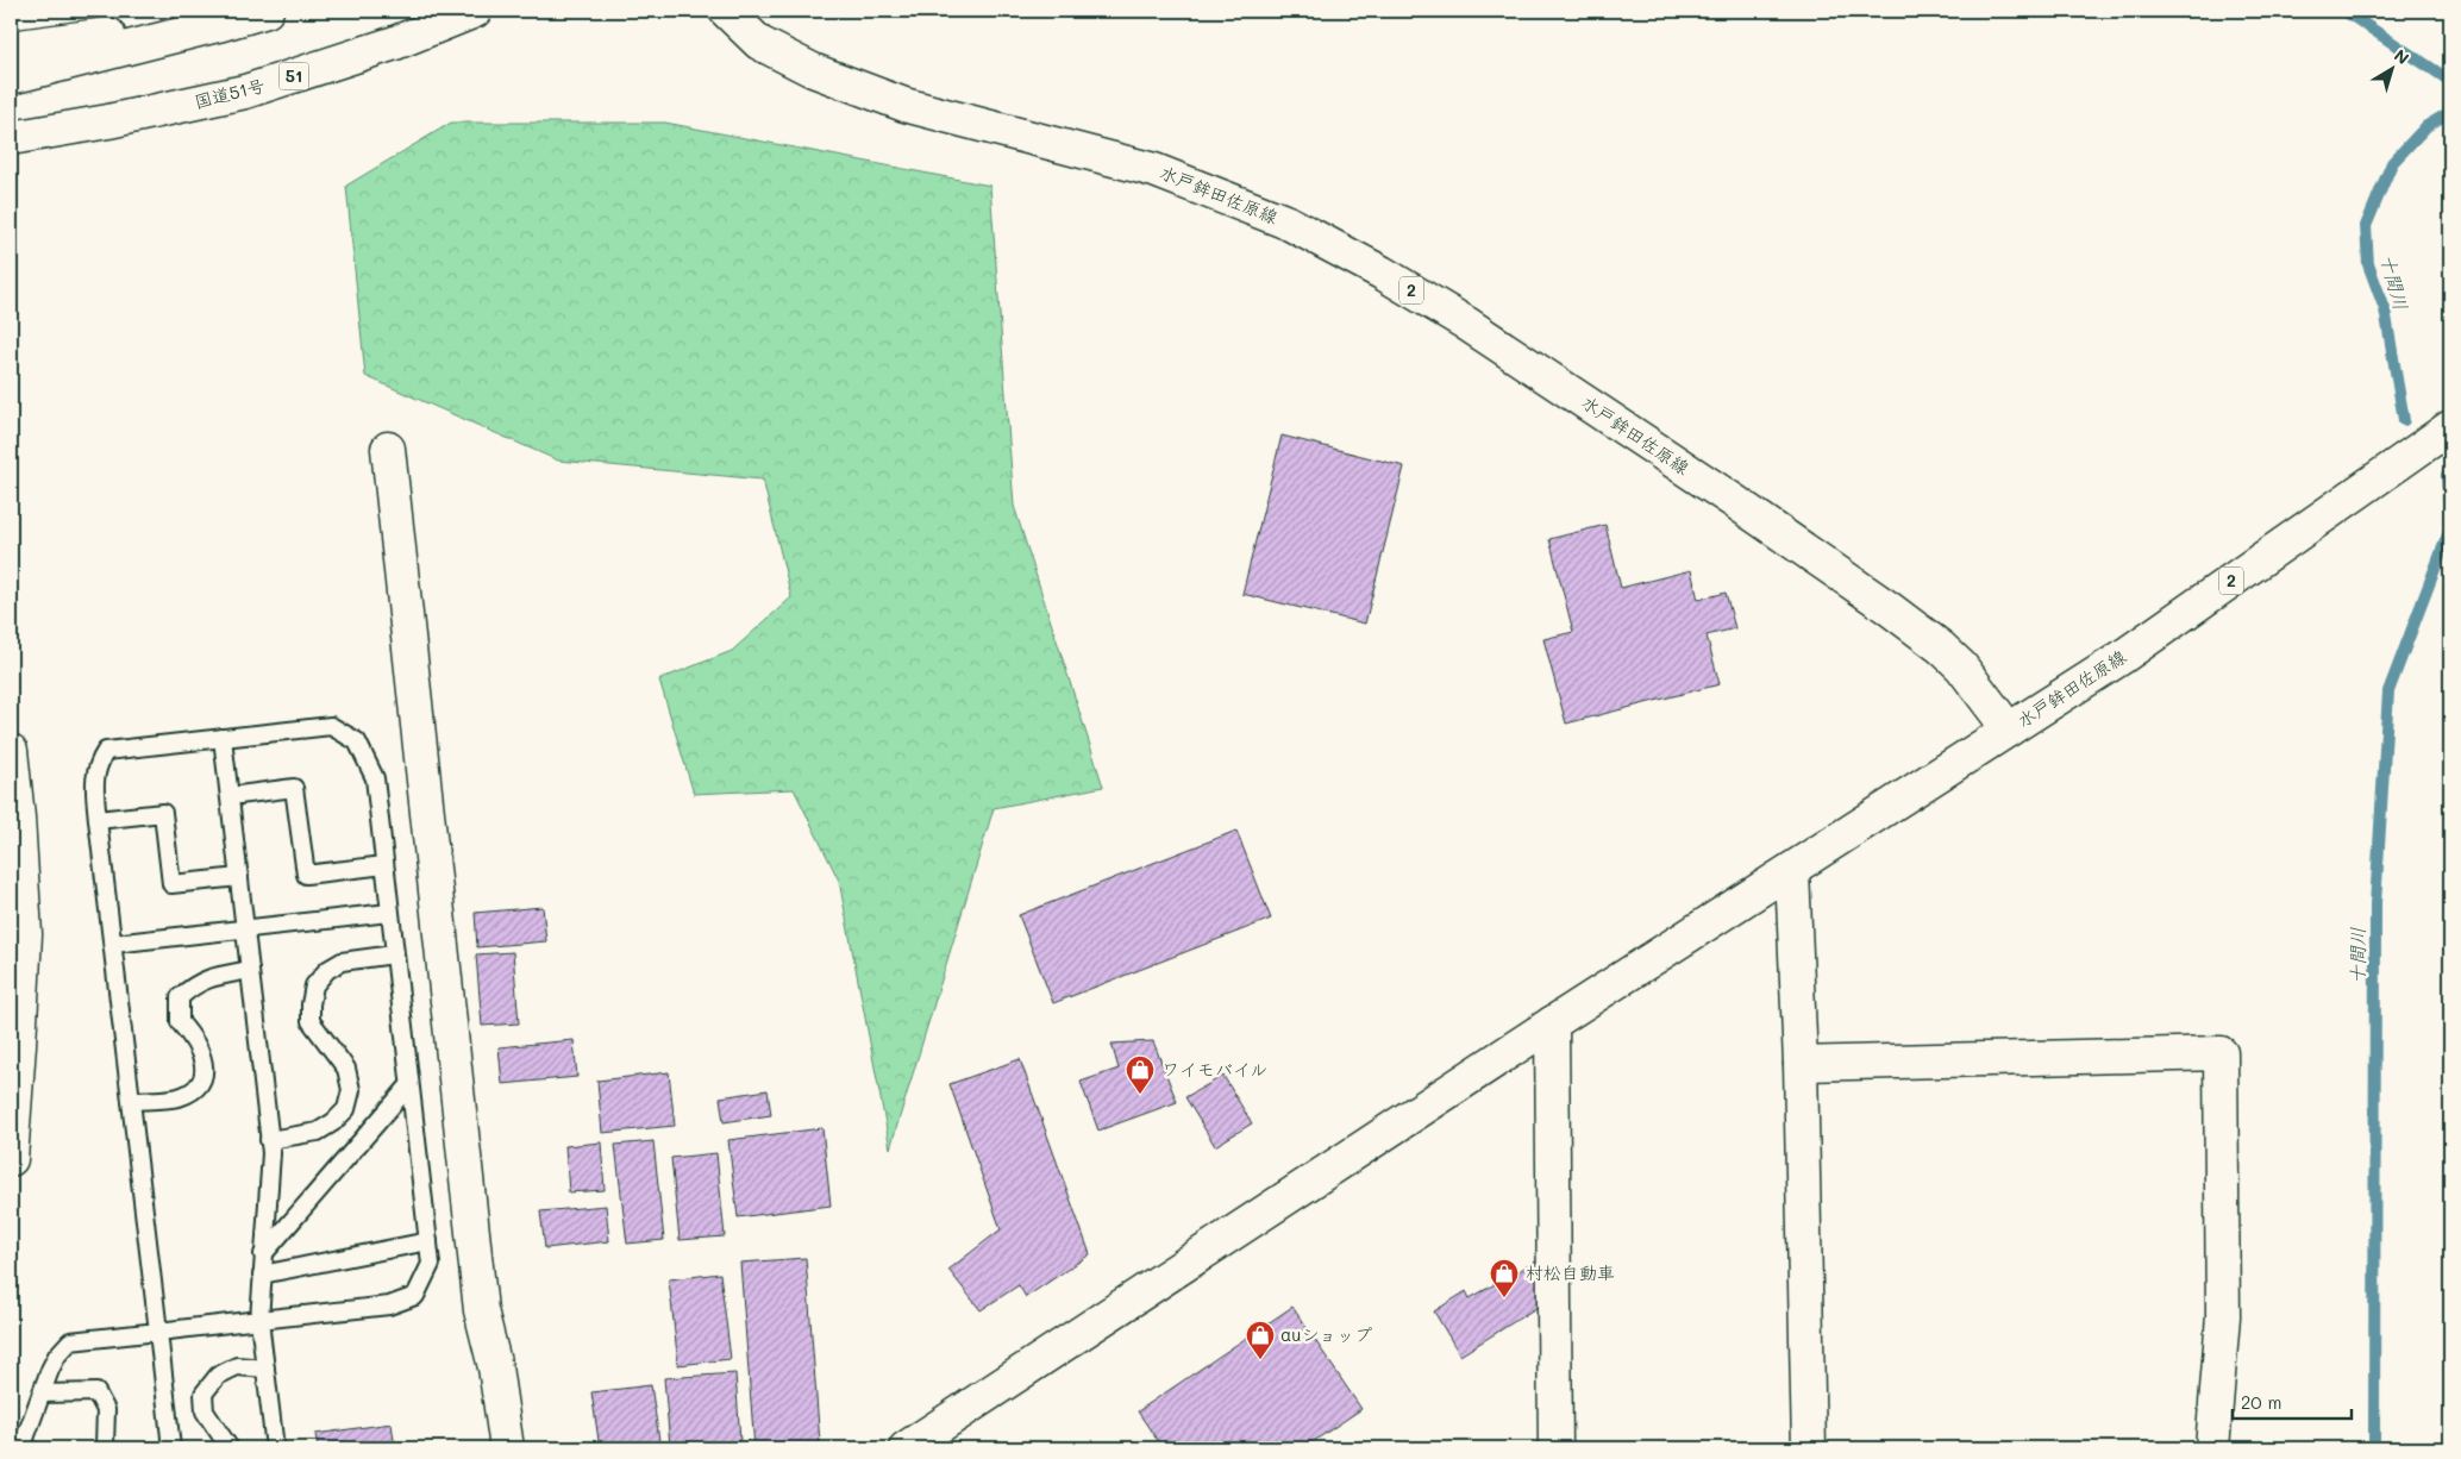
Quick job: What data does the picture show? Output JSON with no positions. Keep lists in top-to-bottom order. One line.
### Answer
{"streets":{"main road":["51","国道51号","水戸鉾田佐原線","2"]},"water":["十間川"],"places":{"shop":["ワイモバイル","村松自動車","auショップ"]},"scale_bar":"20 m","north":"top right"}
